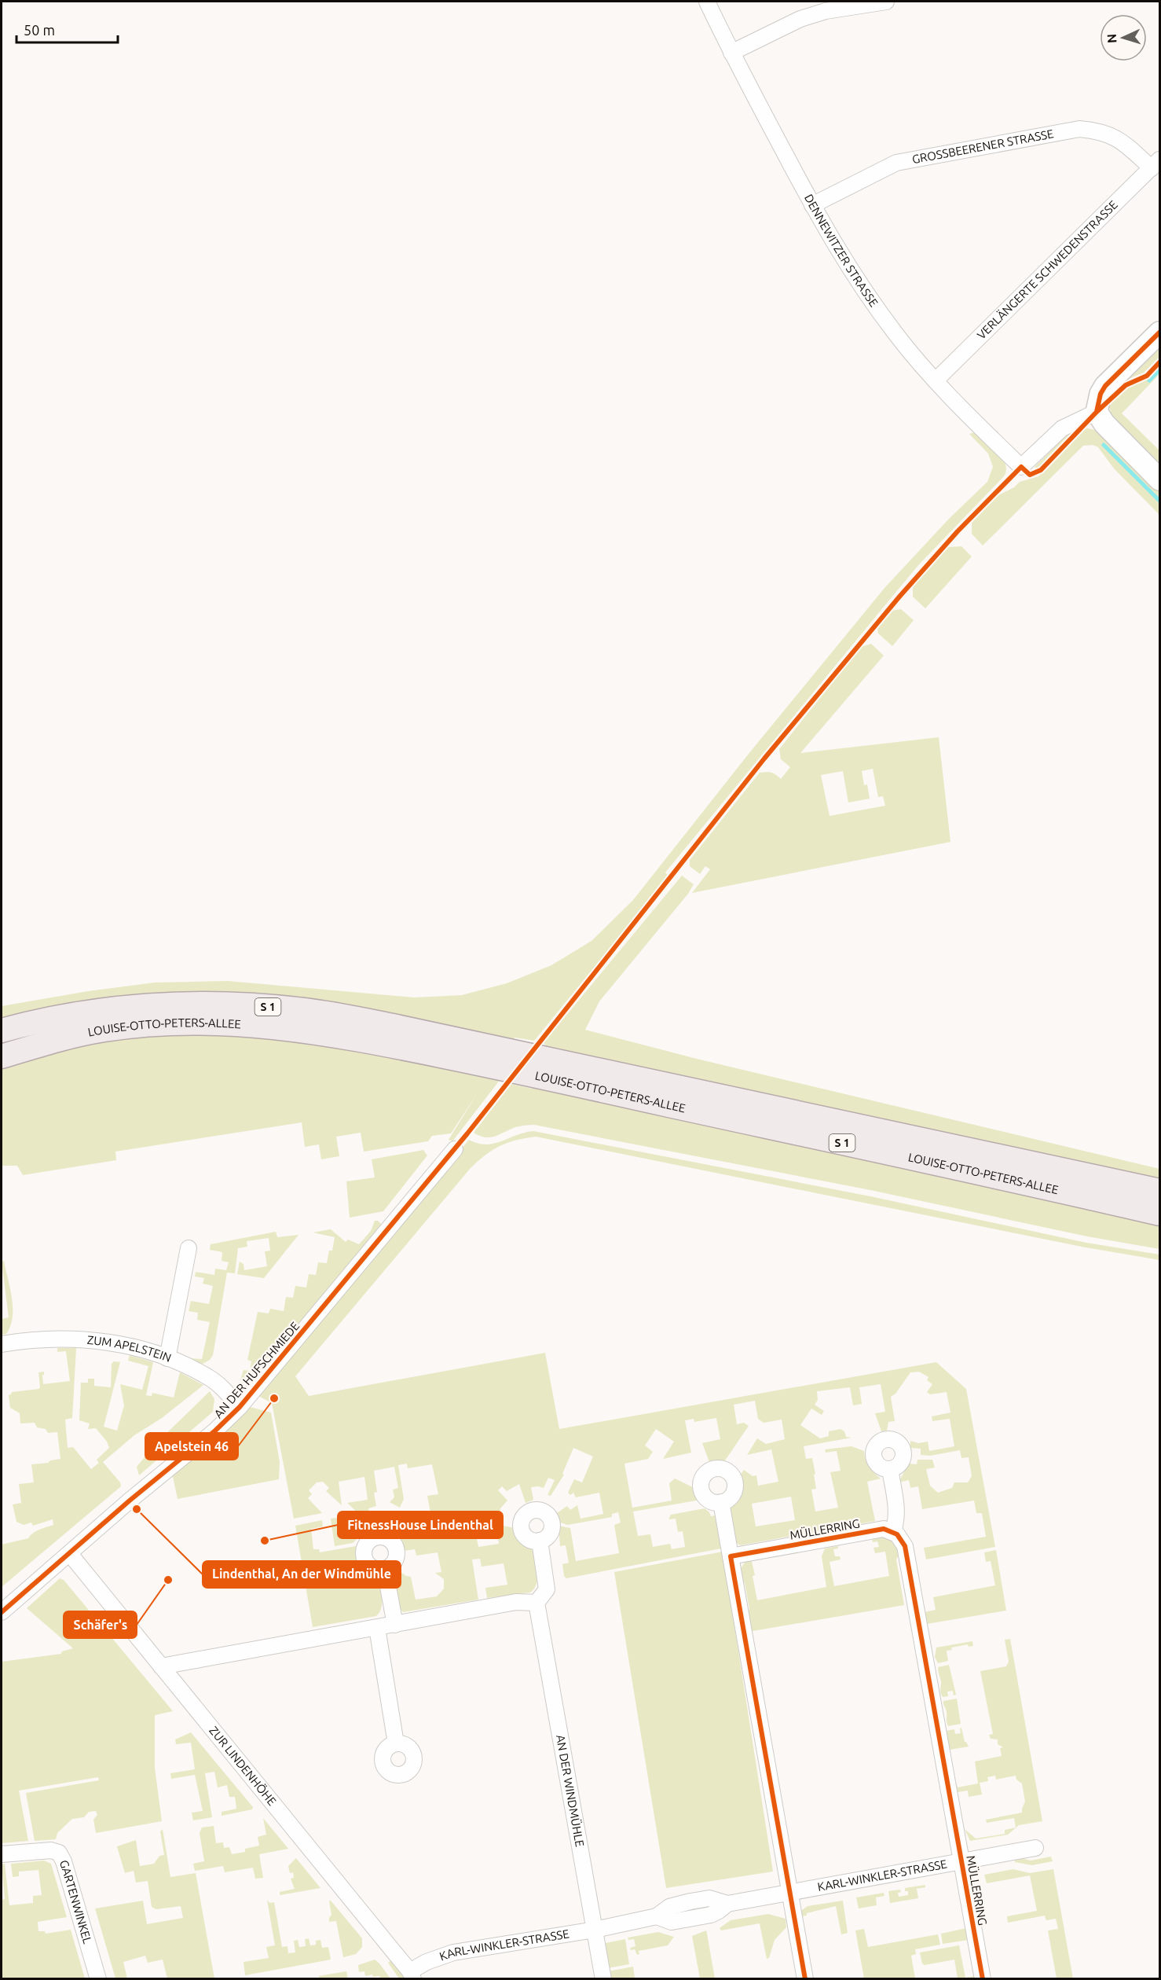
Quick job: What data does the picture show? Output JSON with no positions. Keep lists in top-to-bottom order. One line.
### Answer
{"streets":{"main road":["S 1","LOUISE-OTTO-PETERS-ALLEE"],"street":["GROSSBEERENER STRASSE","DENNEWITZER STRASSE","VERLÄNGERTE SCHWEDENSTRASSE","ZUM APELSTEIN","AN DER HUFSCHMIEDE","MÜLLERRING","ZUR LINDENHÖHE","AN DER WINDMÜHLE","KARL-WINKLER-STRASSE","GARTENWINKEL"]},"crossings":[["GROSSBEERENER STRASSE","DENNEWITZER STRASSE"],["GROSSBEERENER STRASSE","VERLÄNGERTE SCHWEDENSTRASSE"],["DENNEWITZER STRASSE","VERLÄNGERTE SCHWEDENSTRASSE"],["ZUM APELSTEIN","AN DER HUFSCHMIEDE"],["AN DER HUFSCHMIEDE","ZUR LINDENHÖHE"],["MÜLLERRING","KARL-WINKLER-STRASSE"],["ZUR LINDENHÖHE","KARL-WINKLER-STRASSE"],["AN DER WINDMÜHLE","KARL-WINKLER-STRASSE"]],"places":["Apelstein 46","Lindenthal, An der Windmühle","FitnessHouse Lindenthal","Schäfer's"],"scale_bar":"50 m","north":"left"}
